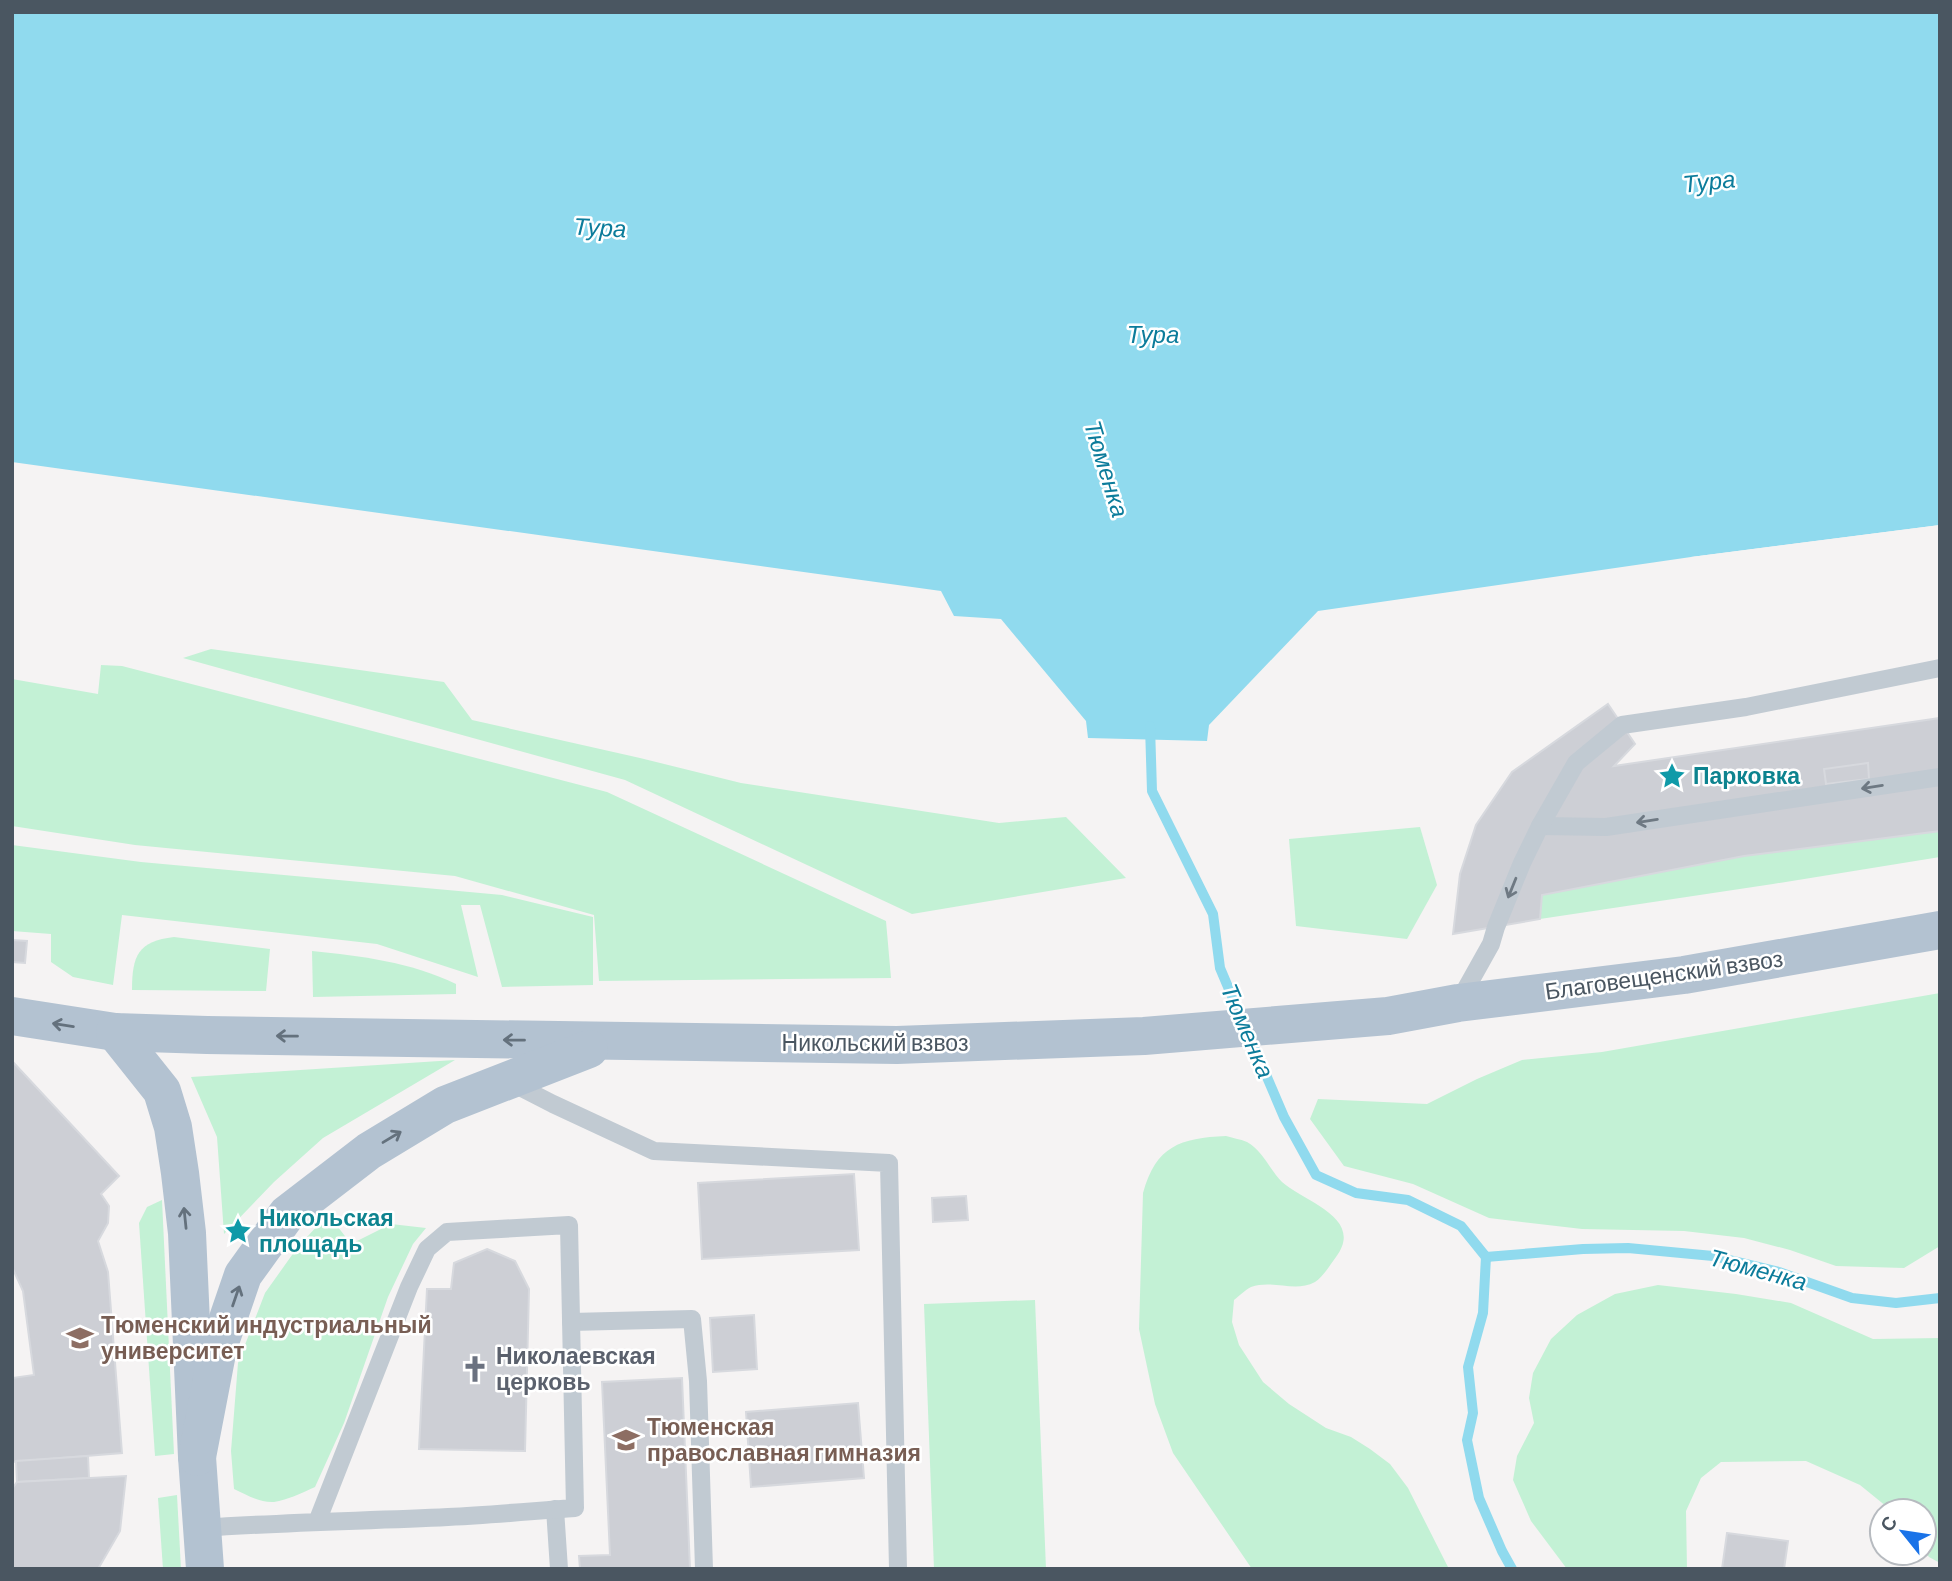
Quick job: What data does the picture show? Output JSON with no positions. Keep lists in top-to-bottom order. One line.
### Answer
{"streets":{"main road":["Благовещенский взвоз","Никольский взвоз"]},"crossings":[["Благовещенский взвоз","Никольский взвоз"]],"one_way":["Никольский взвоз"],"water":["Тура","Тюменка"],"places":{"place":["Парковка","Никольская площадь"],"school or university":["Тюменский индустриальный университет","Тюменская православная гимназия"],"church":["Николаевская церковь"]},"north":"top left"}
